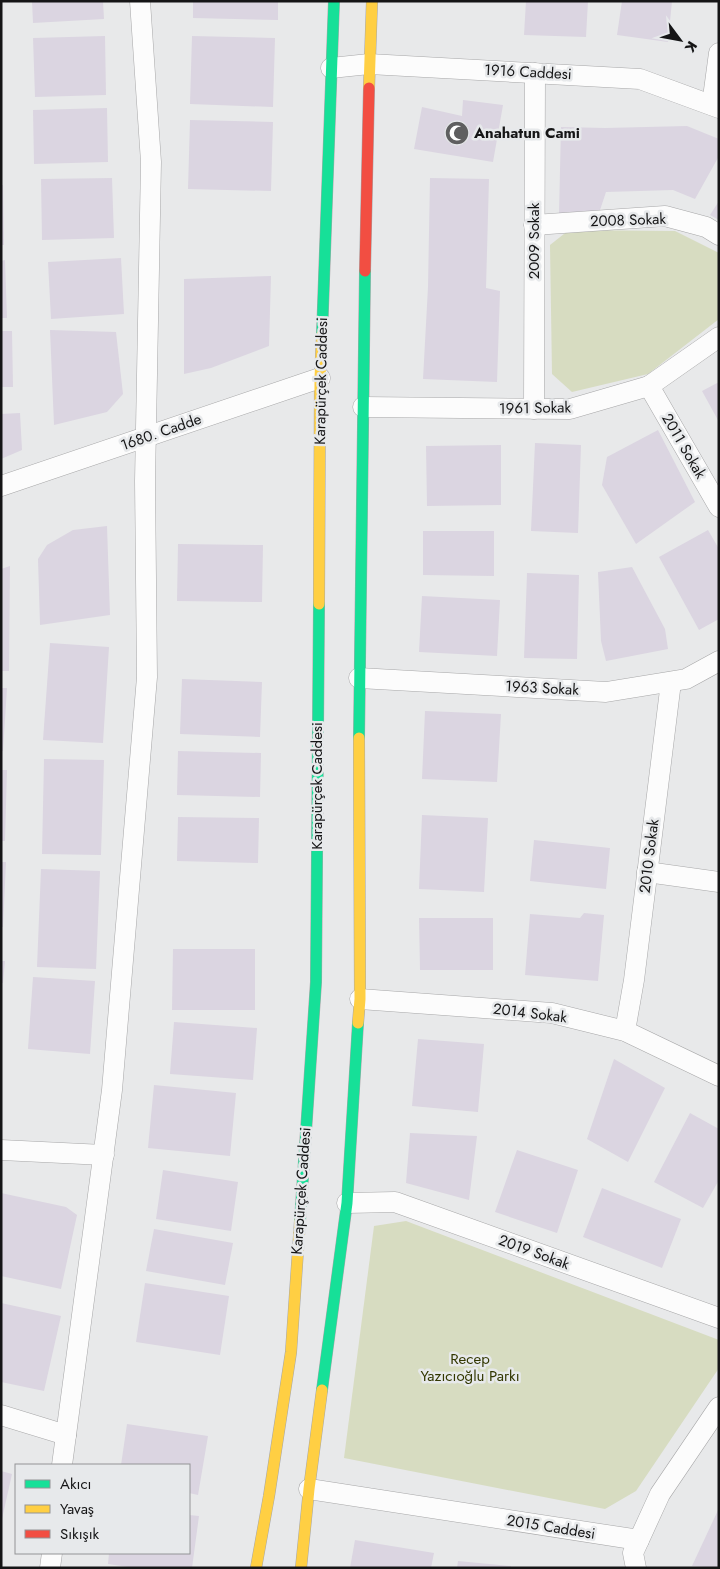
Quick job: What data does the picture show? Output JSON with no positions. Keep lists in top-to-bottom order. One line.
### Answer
{"streets":{"main road":["Karapürçek Caddesi"],"street":["1916 Caddesi","2008 Sokak","2009 Sokak","1961 Sokak","1680. Cadde","2011 Sokak","1963 Sokak","2010 Sokak","2014 Sokak","2019 Sokak","2015 Caddesi"]},"crossings":[["1916 Caddesi","2009 Sokak"],["1916 Caddesi","Karapürçek Caddesi"],["2008 Sokak","2009 Sokak"],["2009 Sokak","1961 Sokak"],["Karapürçek Caddesi","1680. Cadde"],["1961 Sokak","2011 Sokak"],["1963 Sokak","2010 Sokak"],["2010 Sokak","2014 Sokak"]],"parks":["Recep Yazıcıoğlu Parkı"],"places":{"mosque":["Anahatun Cami"]},"legend":["Akıcı","Yavaş","Sıkışık"],"north":"bottom right"}
